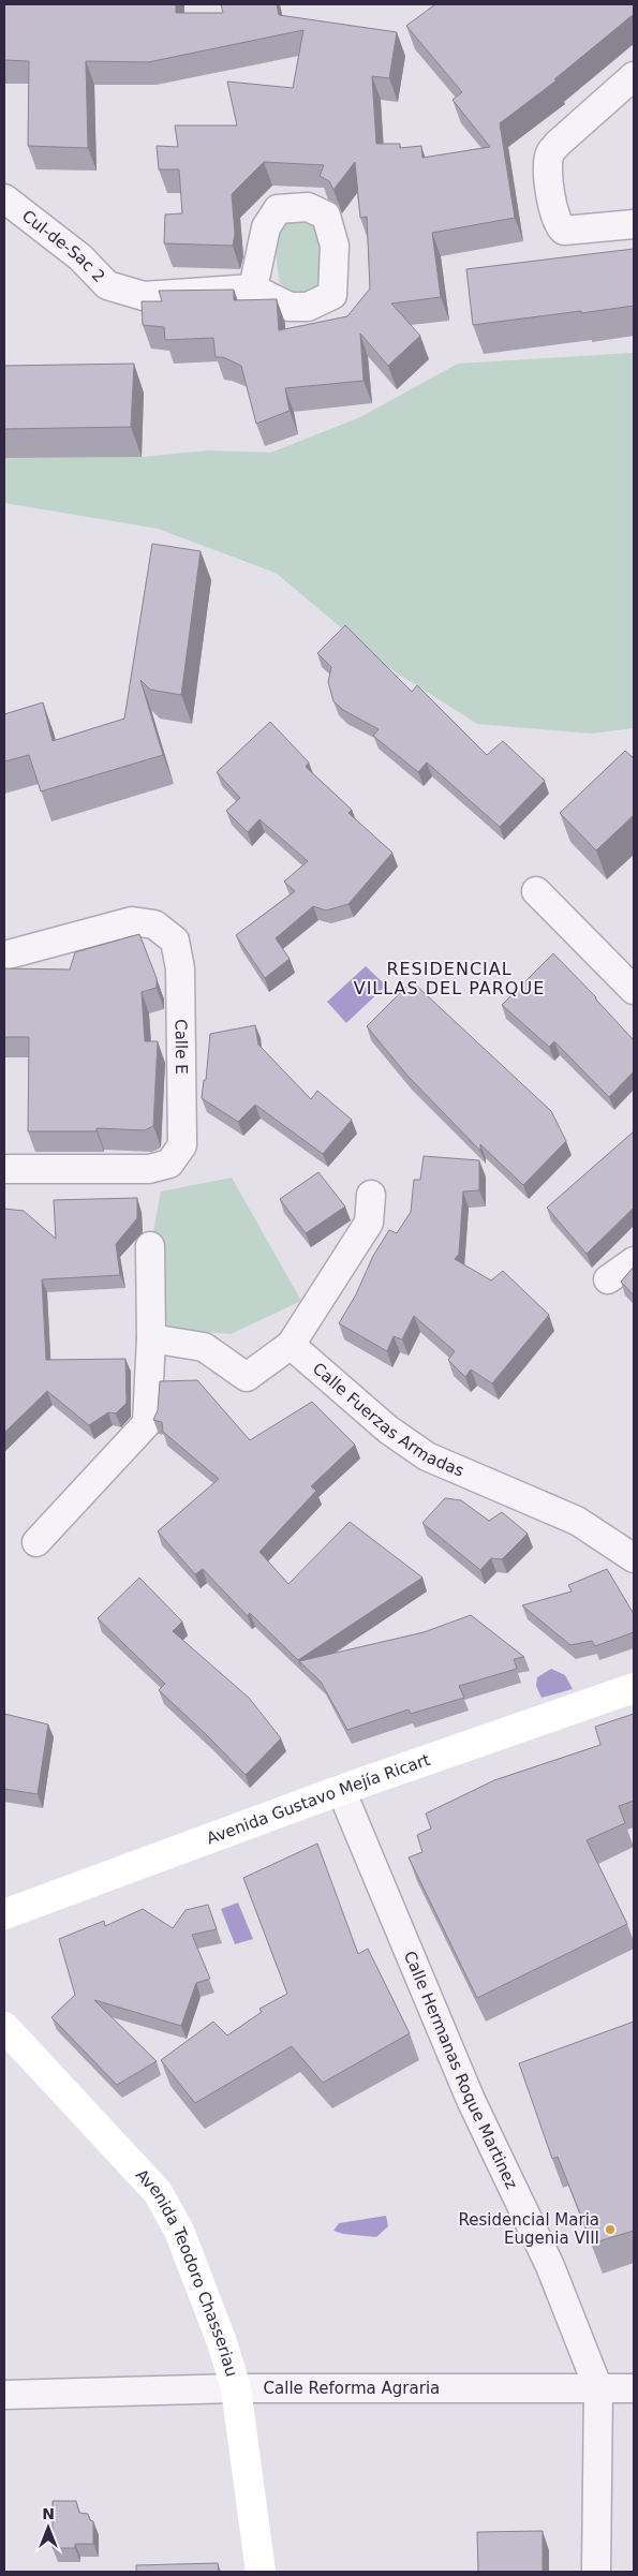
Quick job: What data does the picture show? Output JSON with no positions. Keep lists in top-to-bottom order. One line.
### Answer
{"streets":{"street":["Cul-de-Sac 2","Calle E","Calle Fuerzas Armadas","Avenida Gustavo Mejía Ricart","Calle Hermanas Roque Martinez","Avenida Teodoro Chasseriau","Calle Reforma Agraria"]},"crossings":[["Avenida Gustavo Mejía Ricart","Calle Hermanas Roque Martinez"],["Calle Hermanas Roque Martinez","Calle Reforma Agraria"],["Avenida Teodoro Chasseriau","Calle Reforma Agraria"]],"districts":["RESIDENCIAL VILLAS DEL PARQUE"],"places":["Residencial Maria Eugenia VIII"],"north":"top"}
